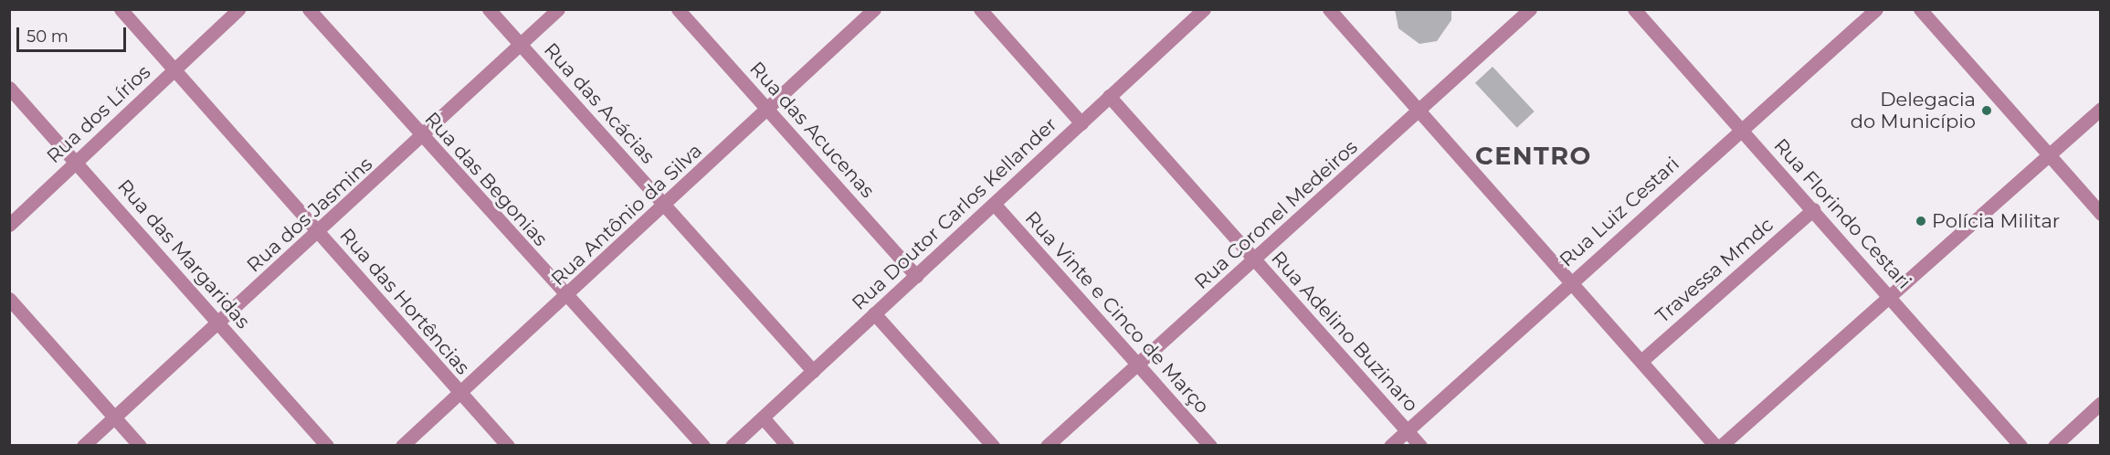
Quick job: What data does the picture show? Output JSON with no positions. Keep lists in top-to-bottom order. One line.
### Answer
{"streets":{"street":["Rua das Acácias","Rua dos Lírios","Rua das Acucenas","Rua das Begonias","Rua Luiz Cestari","Rua Doutor Carlos Kellander","Rua Florindo Cestari","Rua dos Jasmins","Rua Antônio da Silva","Rua Coronel Medeiros","Rua das Margaridas","Travessa Mmdc","Rua das Hortências","Rua Vinte e Cinco de Março","Rua Adelino Buzinaro"]},"crossings":[["Rua das Acácias","Rua Doutor Carlos Kellander"],["Rua das Acácias","Rua dos Jasmins"],["Rua das Acácias","Rua Antônio da Silva"],["Rua dos Lírios","Rua das Margaridas"],["Rua dos Lírios","Rua das Hortências"],["Rua das Acucenas","Rua Doutor Carlos Kellander"],["Rua das Acucenas","Rua Antônio da Silva"],["Rua das Begonias","Rua dos Jasmins"],["Rua das Begonias","Rua Antônio da Silva"],["Rua Luiz Cestari","Rua Florindo Cestari"],["Rua Luiz Cestari","Rua Adelino Buzinaro"],["Rua Doutor Carlos Kellander","Rua Vinte e Cinco de Março"],["Rua Doutor Carlos Kellander","Rua Adelino Buzinaro"],["Rua Florindo Cestari","Travessa Mmdc"],["Rua dos Jasmins","Rua das Margaridas"],["Rua dos Jasmins","Rua das Hortências"],["Rua Antônio da Silva","Rua das Hortências"],["Rua Coronel Medeiros","Rua Vinte e Cinco de Março"],["Rua Coronel Medeiros","Rua Adelino Buzinaro"]],"districts":["CENTRO"],"places":["Delegacia do Município","Polícia Militar"],"scale_bar":"50 m"}
